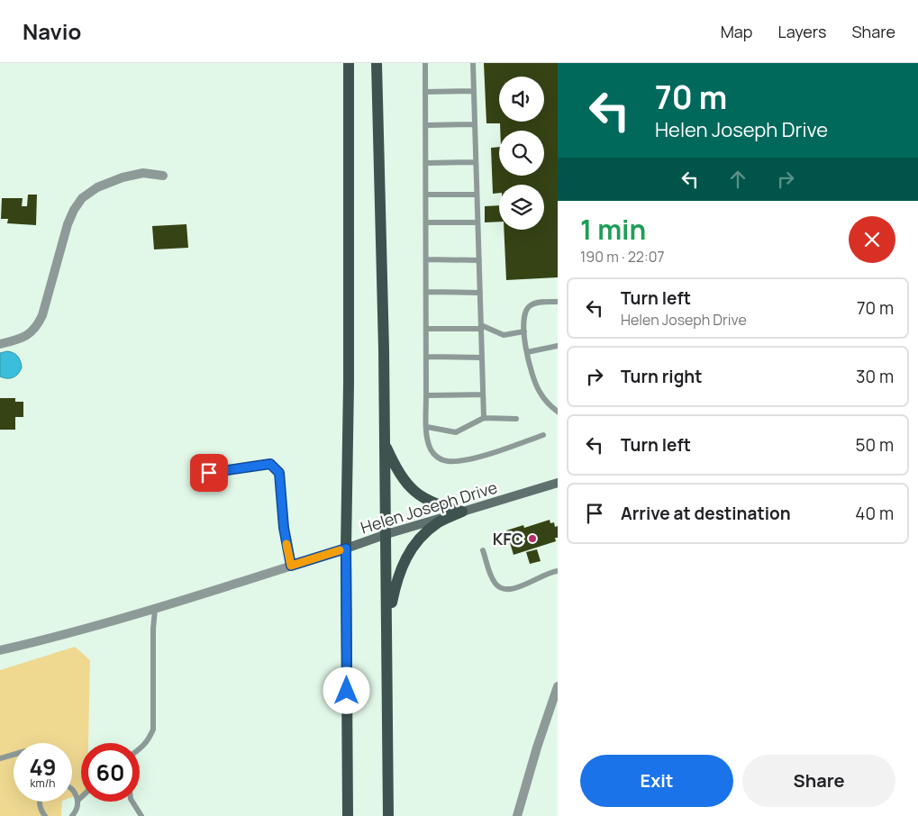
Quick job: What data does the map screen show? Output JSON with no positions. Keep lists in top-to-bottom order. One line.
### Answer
{"streets":{"street":["Helen Joseph Drive"]},"places":["KFC"],"page":{"header":"Navio","nav":["Map","Layers","Share"],"turn":["70 m","Helen Joseph Drive"],"heading":["1 min","190 m · 22:07"],"list":[{"name":"Turn left","note":"Helen Joseph Drive","value":"70 m"},{"name":"Turn right","value":"30 m"},{"name":"Turn left","value":"50 m"},{"name":"Arrive at destination","value":"40 m"}],"speed":"49 km/h","limit":"60","buttons":["Exit","Share"]}}
